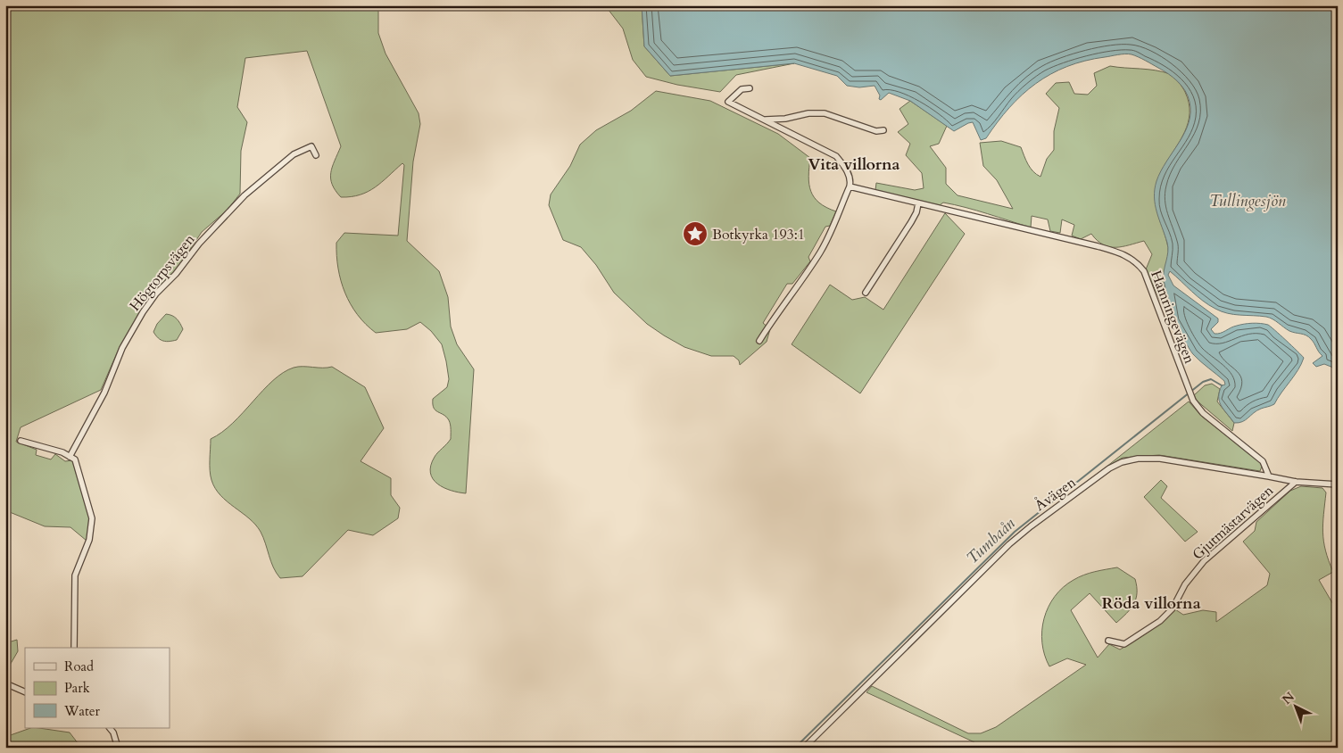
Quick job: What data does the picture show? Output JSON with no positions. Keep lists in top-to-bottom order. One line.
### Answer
{"streets":{"street":["Högtorpsvägen","Hamringevägen","Åvägen","Gjutmästarvägen"]},"crossings":[["Hamringevägen","Åvägen"]],"districts":["Vita villorna","Röda villorna"],"water":["Tullingesjön","Tumbaån"],"places":{"place":["Botkyrka 193:1"]},"legend":["Road","Park","Water"],"north":"top left"}
